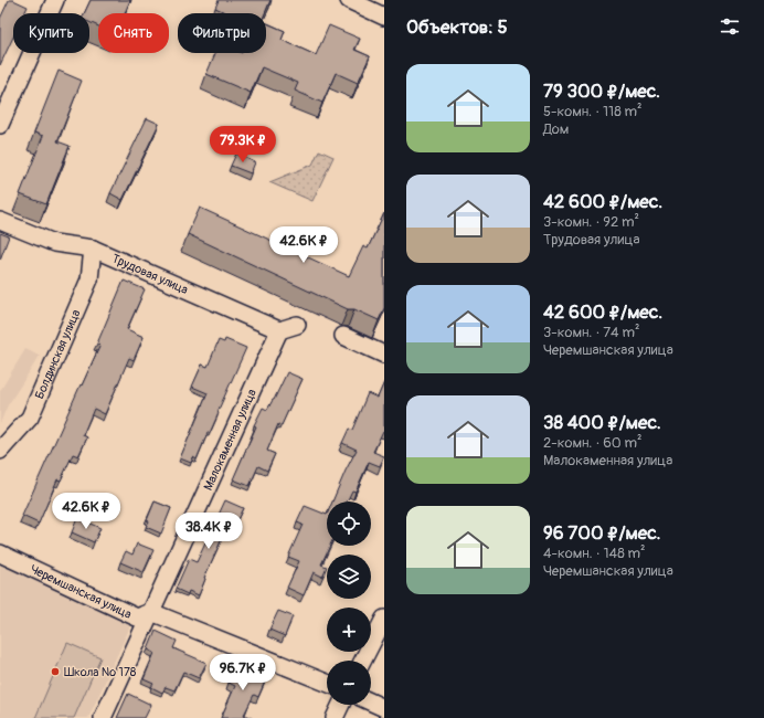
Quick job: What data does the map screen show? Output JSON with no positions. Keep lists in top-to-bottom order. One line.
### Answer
{"streets":{"street":["Трудовая улица","Болдинская улица","Малокаменная улица","Черемшанская улица"]},"crossings":[["Трудовая улица","Болдинская улица"],["Трудовая улица","Малокаменная улица"],["Малокаменная улица","Черемшанская улица"]],"places":["Школа № 178"],"page":{"heading":"Объектов: 5","chip":["Купить","Снять","Фильтры"],"list":[{"name":"79 300 ₽/мес.","note":"5-комн. · 118 m² · Дом"},{"name":"42 600 ₽/мес.","note":"3-комн. · 92 m² · Трудовая улица"},{"name":"42 600 ₽/мес.","note":"3-комн. · 74 m² · Черемшанская улица"},{"name":"38 400 ₽/мес.","note":"2-комн. · 60 m² · Малокаменная улица"},{"name":"96 700 ₽/мес.","note":"4-комн. · 148 m² · Черемшанская улица"}],"price":["79.3K ₽","42.6K ₽","42.6K ₽","38.4K ₽","96.7K ₽"],"map_buttons":["+","−"]}}
